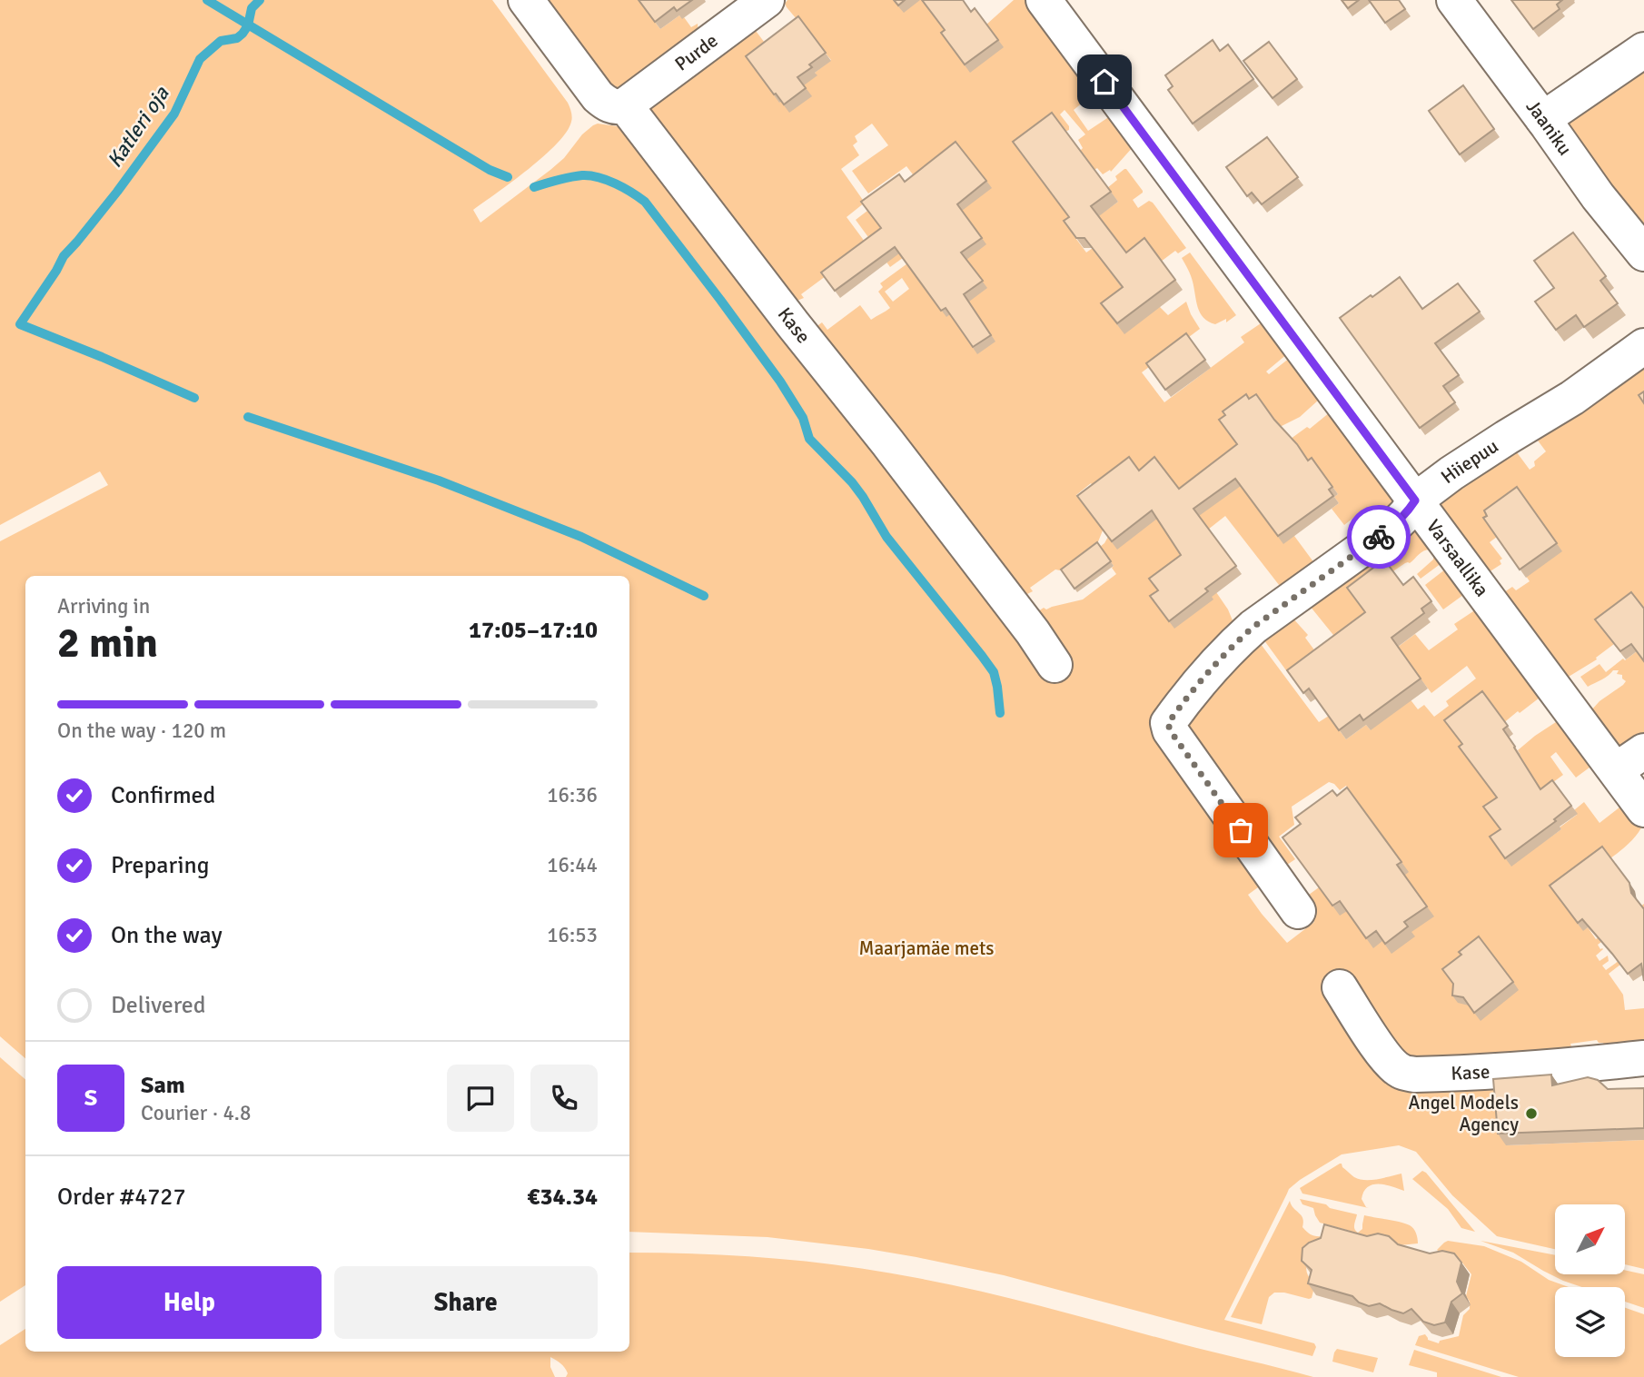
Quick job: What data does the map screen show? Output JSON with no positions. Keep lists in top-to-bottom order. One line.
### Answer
{"streets":{"street":["Purde","Jaaniku","Kase","Hiiepuu","Varsaallika"]},"crossings":[["Purde","Kase"],["Hiiepuu","Varsaallika"]],"water":["Katleri oja"],"parks":["Maarjamäe mets"],"places":["Angel Models Agency"],"north":"top right","page":{"heading":["2 min","Arriving in","17:05–17:10"],"panel":["Sam","Courier · 4.8","Order #4727","€34.34"],"bar":"On the way · 120 m","list":[["Confirmed","16:36"],["Preparing","16:44"],["On the way","16:53"],"Delivered"],"round":"S","buttons":["Help","Share"]}}
